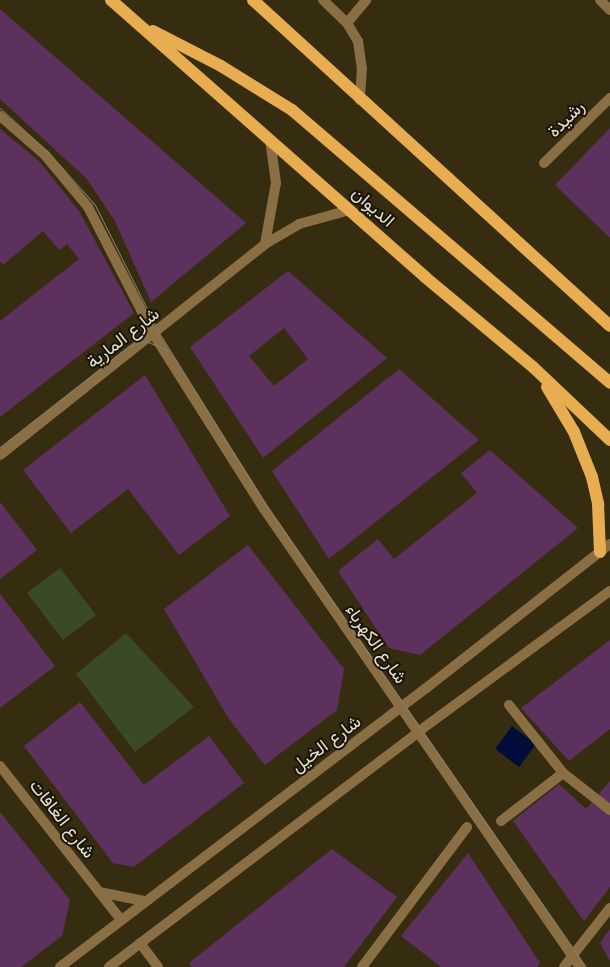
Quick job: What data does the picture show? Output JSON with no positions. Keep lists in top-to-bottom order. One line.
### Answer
{"streets":{"main road":["الديوان"],"street":["رشيدة","شارع المارية","شارع الكهرباء","شارع الخيل","شارع الغافات"]},"crossings":[["الديوان","شارع المارية"],["شارع المارية","شارع الكهرباء"],["شارع الكهرباء","شارع الخيل"],["شارع الخيل","شارع الغافات"]]}
